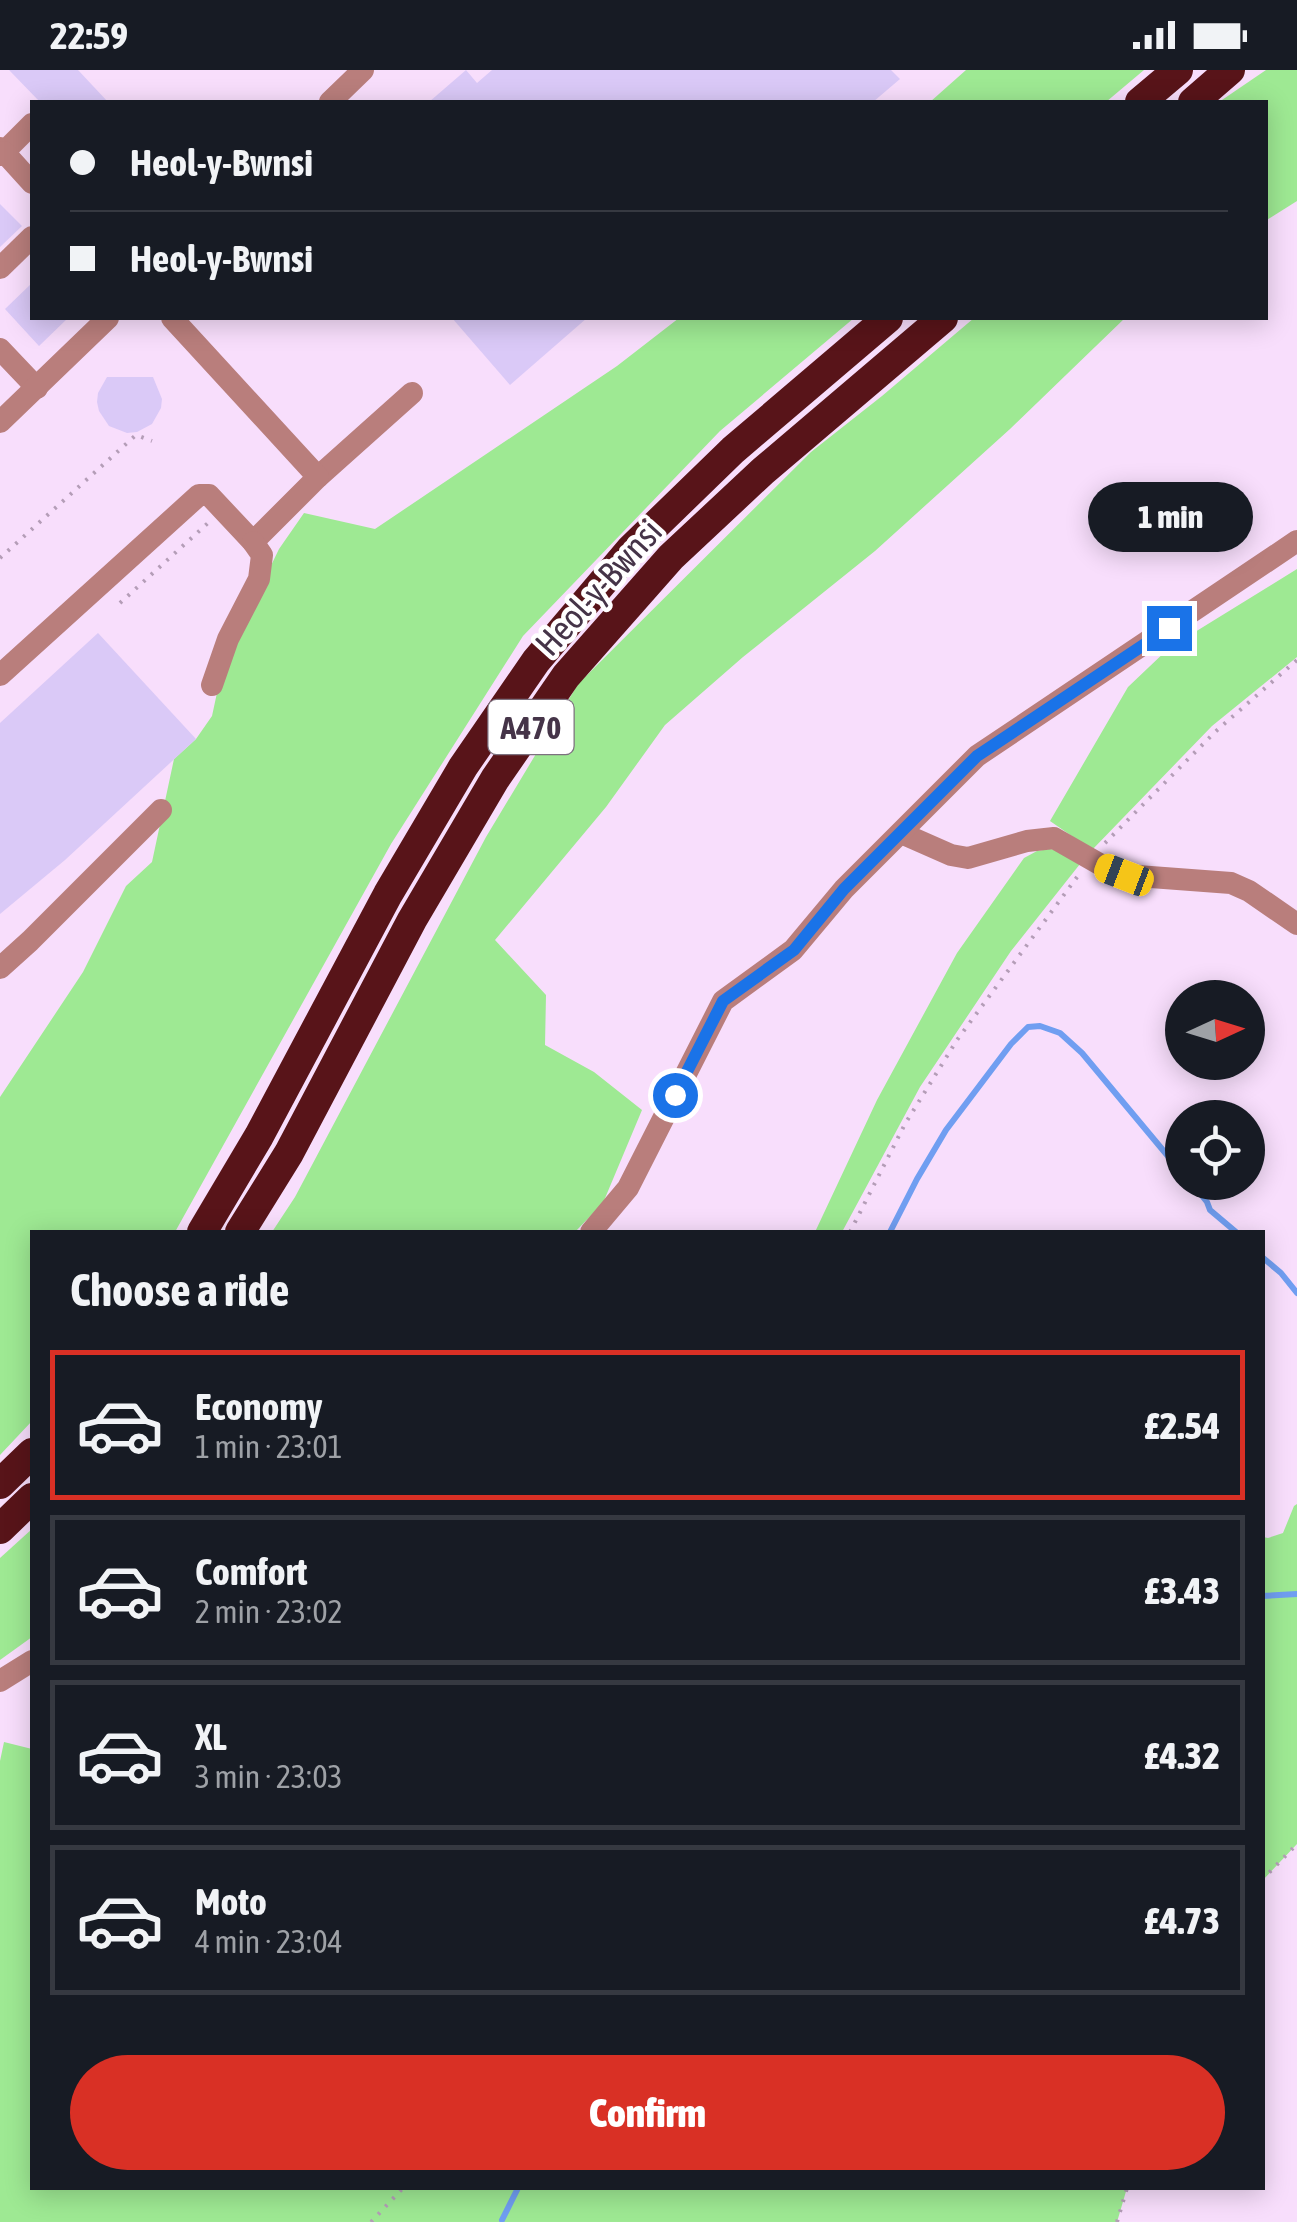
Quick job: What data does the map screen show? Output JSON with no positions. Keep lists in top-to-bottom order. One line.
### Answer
{"streets":{"highway":["Heol-y-Bwnsi","A470"]},"north":"right","page":{"status":"22:59","banner":["Heol-y-Bwnsi","Heol-y-Bwnsi"],"bubble":"1 min","heading":"Choose a ride","list":[{"name":"Economy","note":"1 min · 23:01","value":"£2.54"},{"name":"Comfort","note":"2 min · 23:02","value":"£3.43"},{"name":"XL","note":"3 min · 23:03","value":"£4.32"},{"name":"Moto","note":"4 min · 23:04","value":"£4.73"}],"buttons":"Confirm"}}
